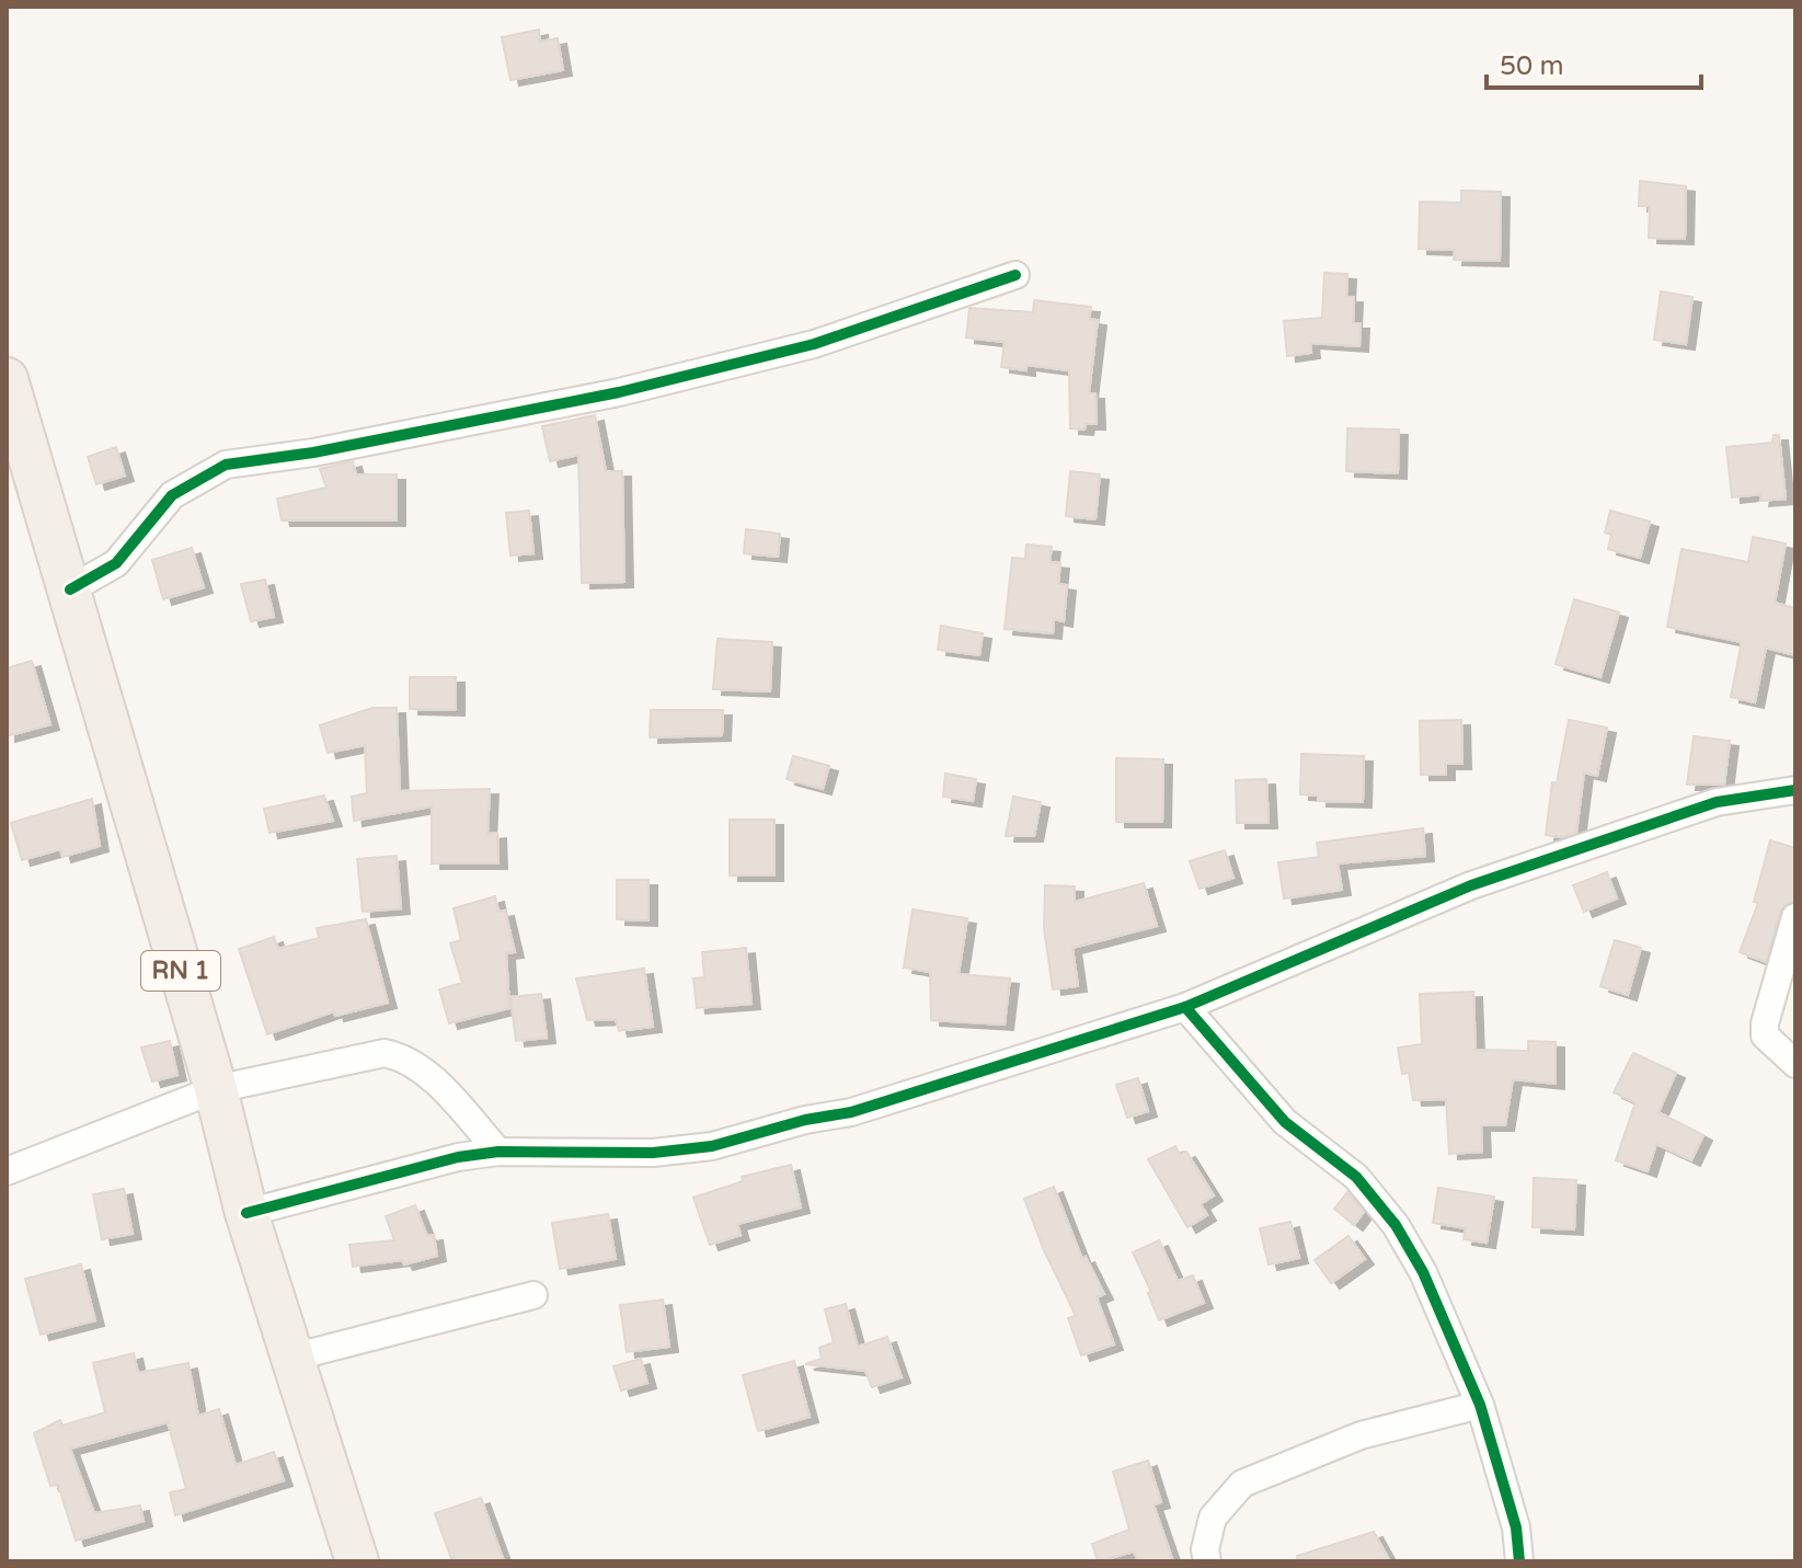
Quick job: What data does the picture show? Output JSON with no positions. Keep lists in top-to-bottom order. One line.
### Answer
{"streets":{"main road":["RN 1"]},"scale_bar":"50 m"}
